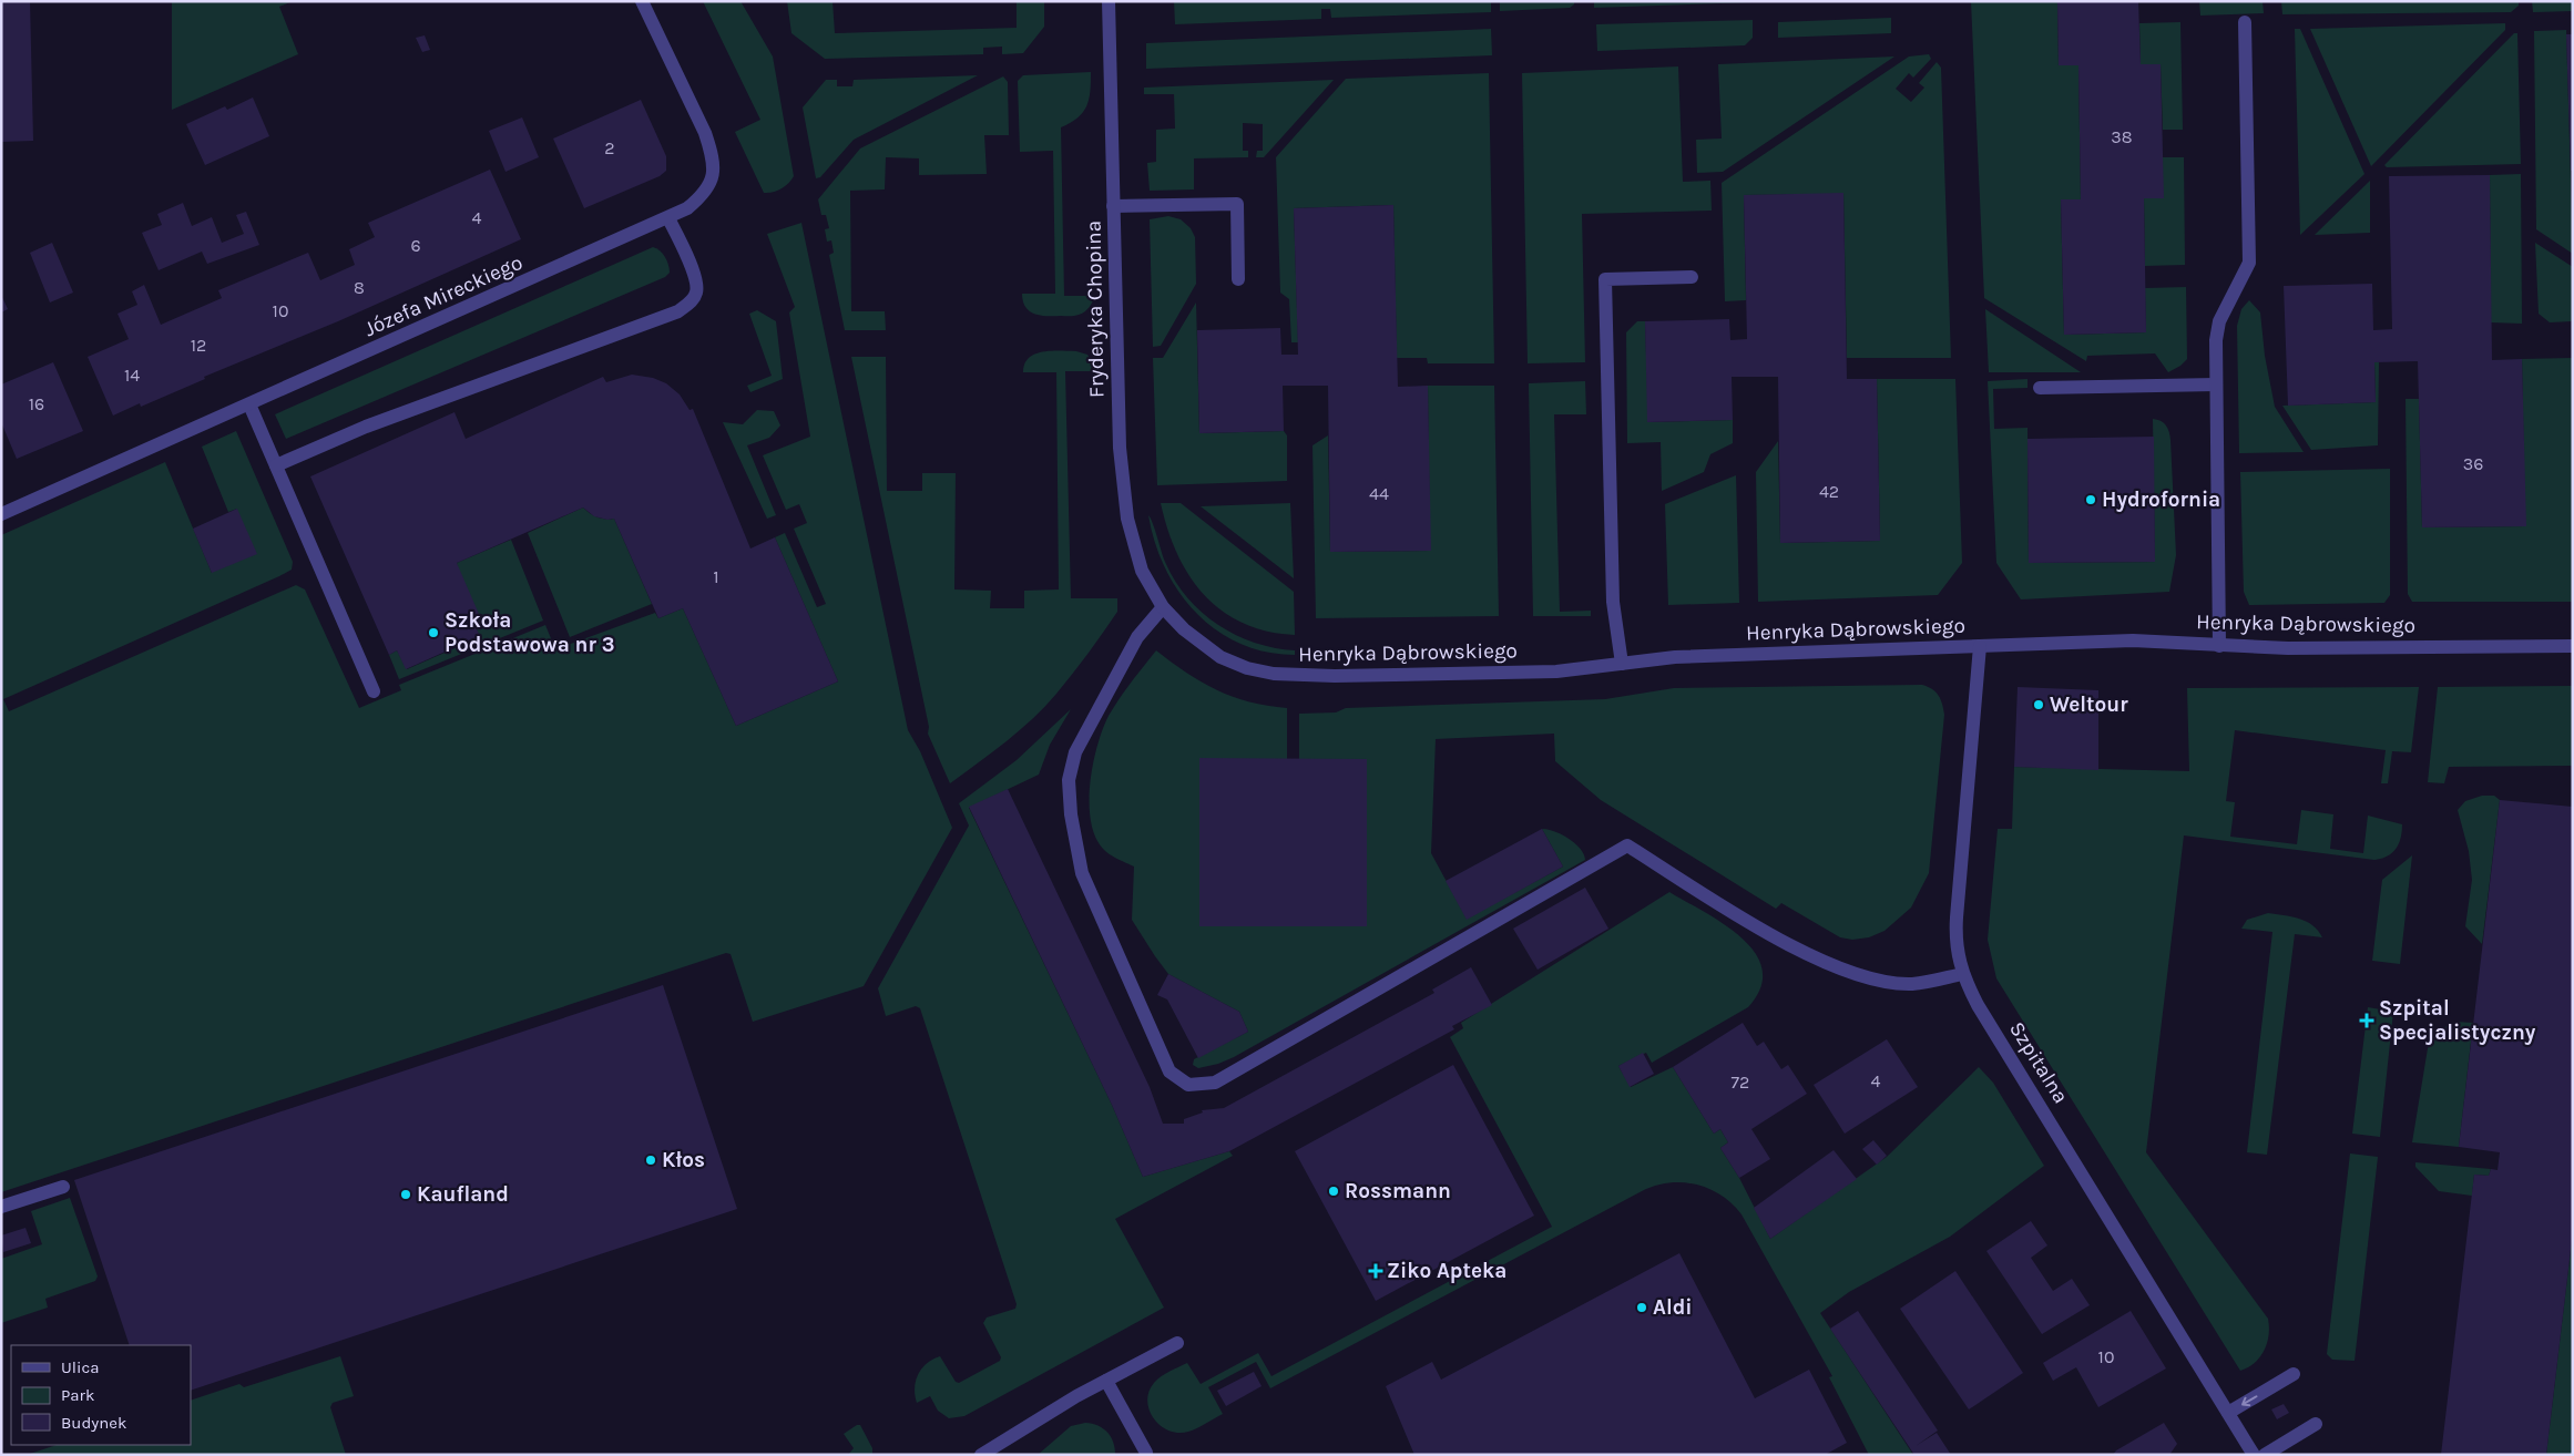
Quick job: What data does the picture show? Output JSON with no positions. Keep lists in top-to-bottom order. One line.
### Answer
{"streets":{"street":["Józefa Mireckiego","Fryderyka Chopina","Henryka Dąbrowskiego","Szpitalna"]},"crossings":[["Fryderyka Chopina","Henryka Dąbrowskiego"],["Henryka Dąbrowskiego","Szpitalna"]],"places":{"other":["Hydrofornia","Szkoła Podstawowa nr 3","Weltour","Kłos","Rossmann","Kaufland","Aldi"],"health":["Szpital Specjalistyczny","Ziko Apteka"]},"house_numbers":["38","2","4","6","8","10","12","14","16","36","42","44","1","4","72","10"],"legend":["Ulica","Park","Budynek"]}
